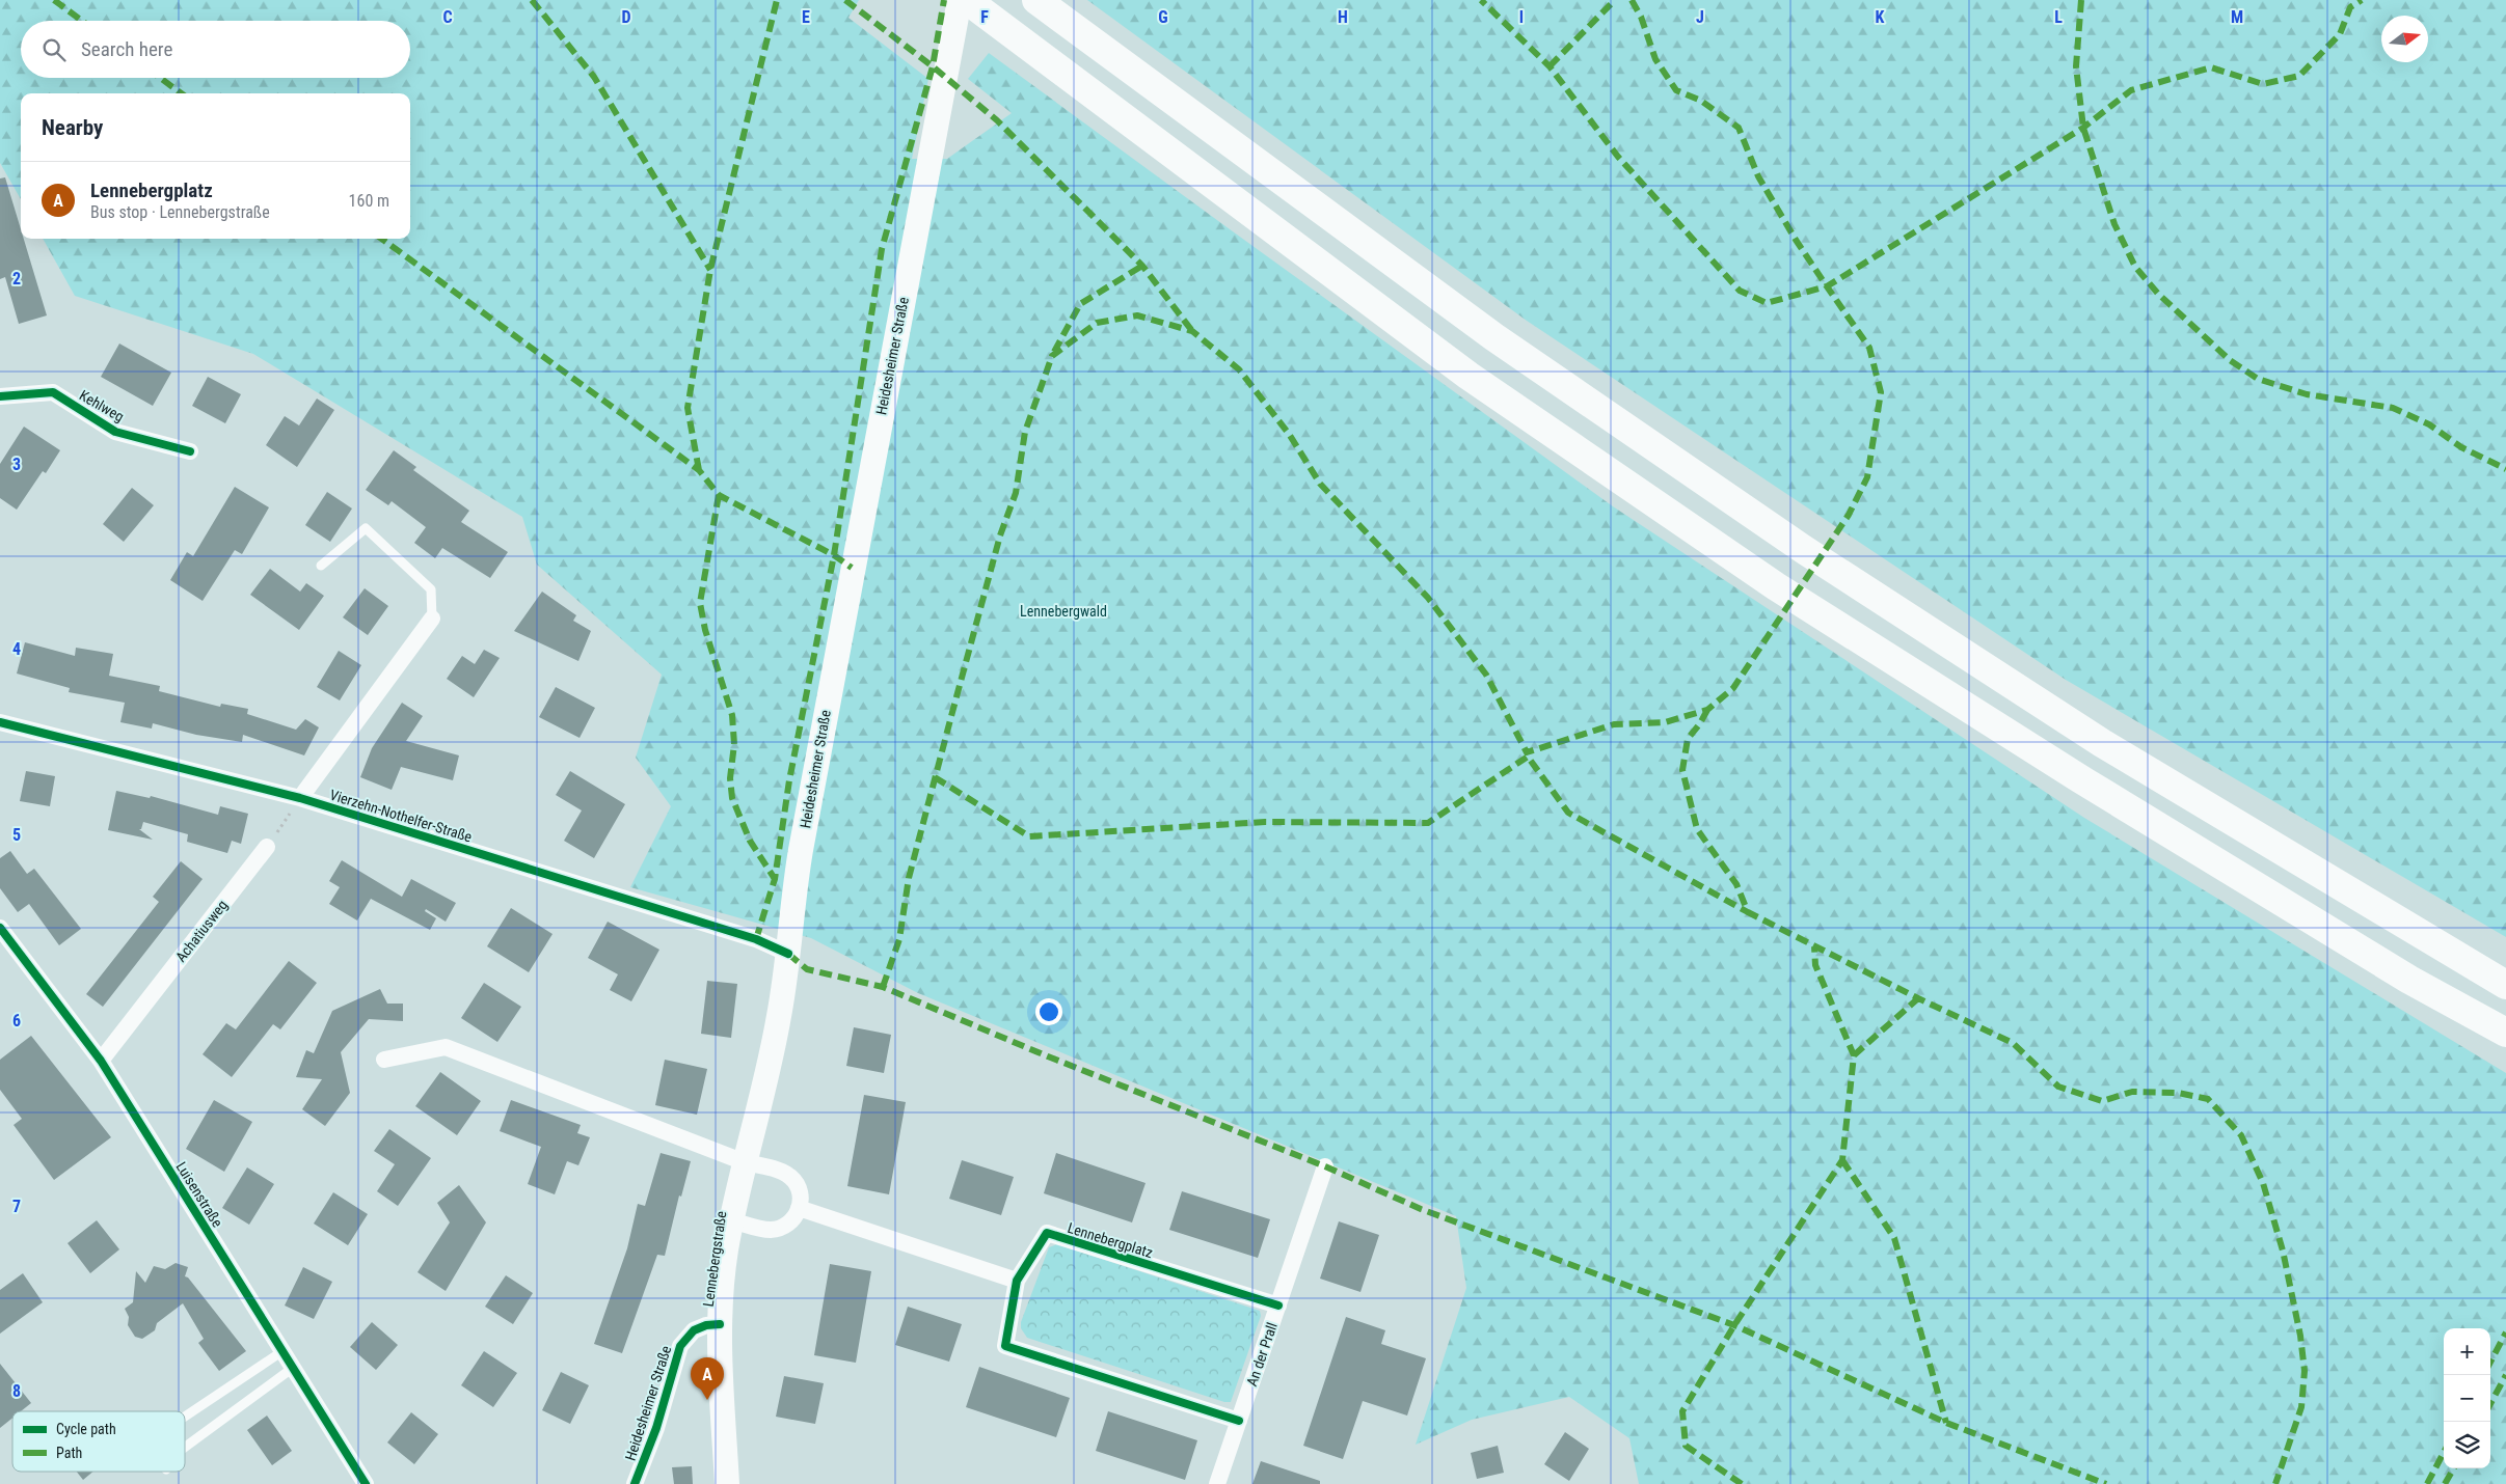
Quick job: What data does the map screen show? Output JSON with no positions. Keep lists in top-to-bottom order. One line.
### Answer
{"streets":{"main road":["Heidesheimer Straße","Lennebergstraße"],"street":["Kehlweg","Vierzehn-Nothelfer-Straße","Achatiusweg","Luisenstraße","Lennebergplatz","An der Prall"]},"crossings":[["Heidesheimer Straße","Vierzehn-Nothelfer-Straße"],["Heidesheimer Straße","Lennebergstraße"],["Achatiusweg","Luisenstraße"],["Lennebergplatz","An der Prall"]],"parks":["Lennebergwald"],"legend":["Cycle path","Path"],"north":"right","page":{"search":"Search here","heading":"Nearby","list":[{"mark":"A","name":"Lennebergplatz","note":"Bus stop · Lennebergstraße","value":"160 m"}],"map_buttons":["+","−"],"pins":"A"},"grid":{"columns":["C","D","E","F","G","H","I","J","K","L","M"],"rows":["2","3","4","5","6","7","8"]}}
